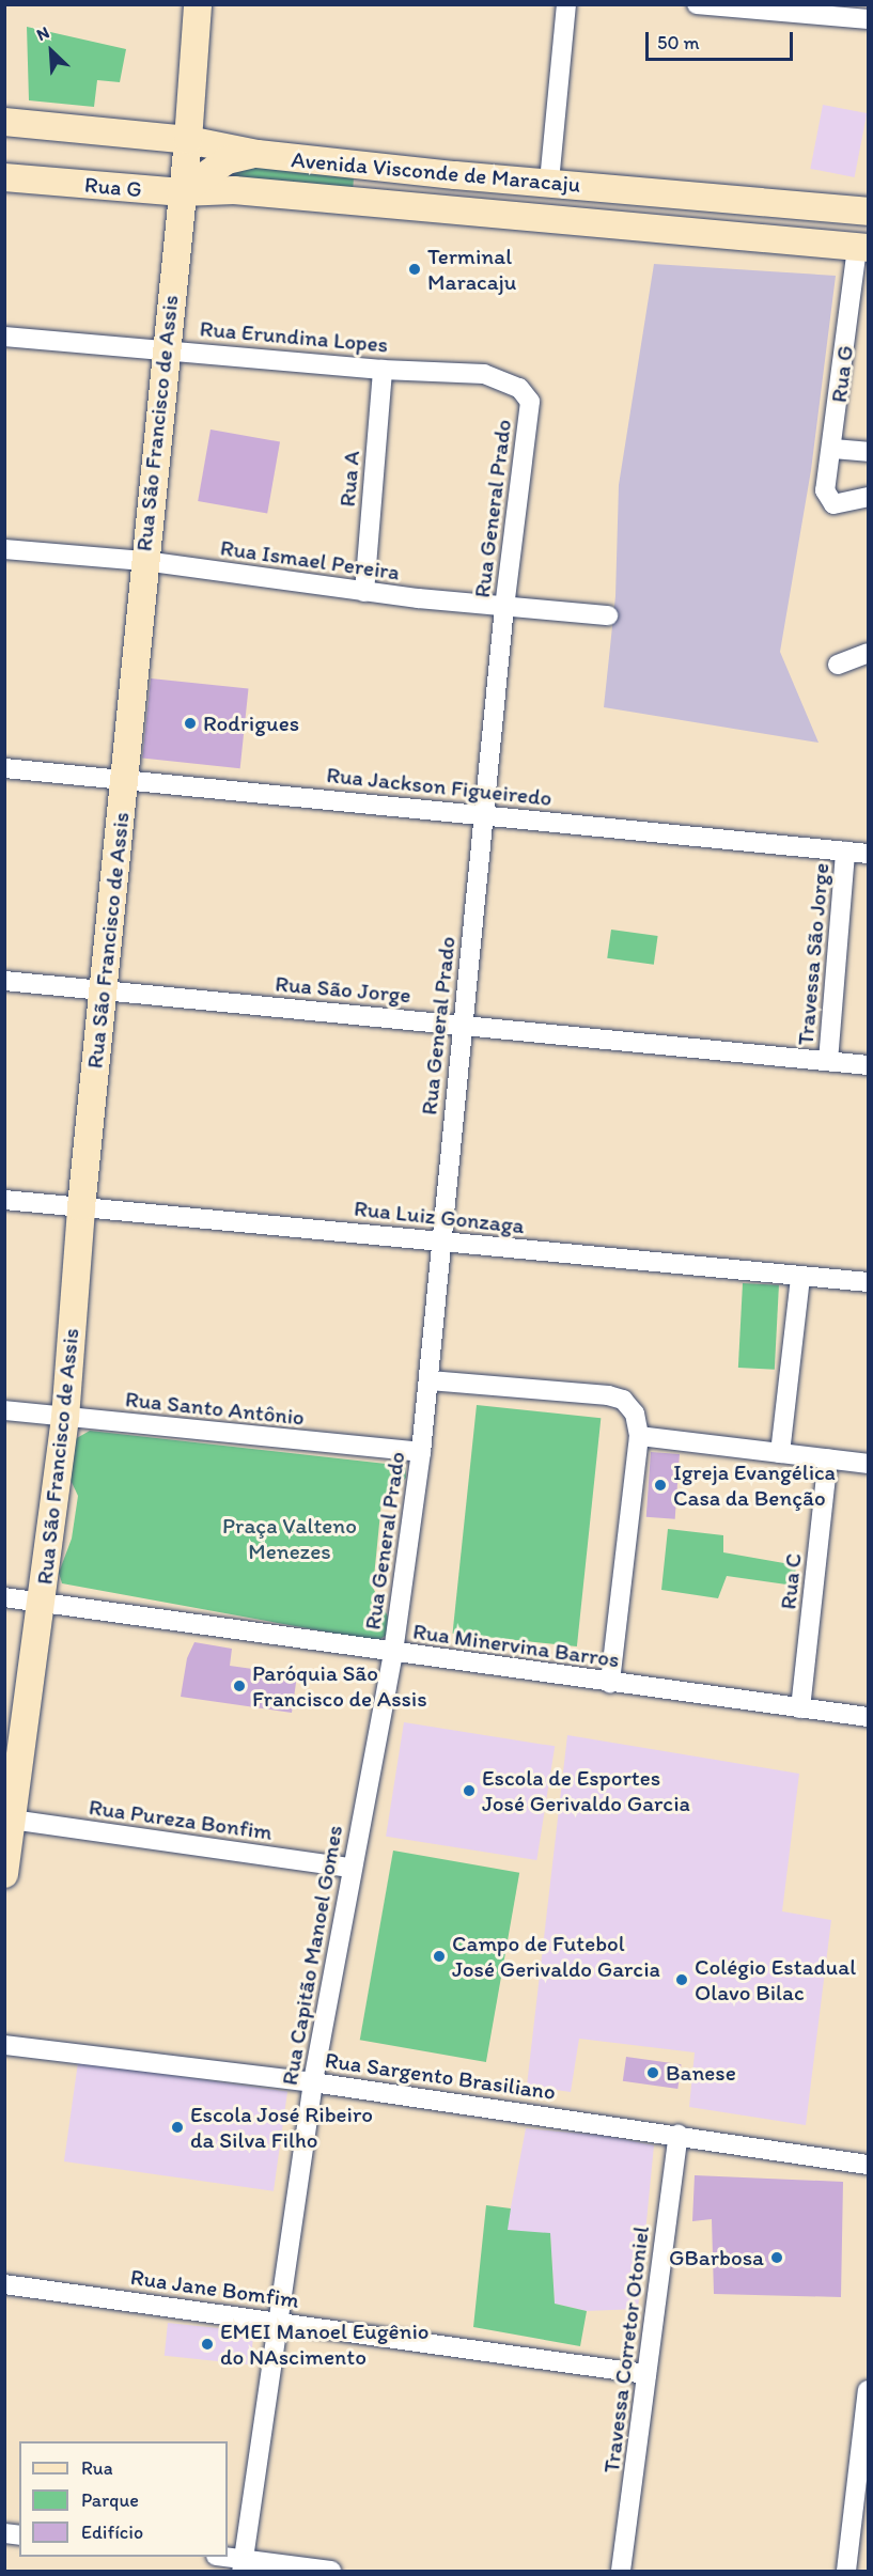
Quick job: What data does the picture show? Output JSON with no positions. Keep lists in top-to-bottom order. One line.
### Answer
{"streets":{"street":["Avenida Visconde de Maracaju","Rua G","Rua Erundina Lopes","Rua São Francisco de Assis","Rua A","Rua General Prado","Rua Ismael Pereira","Rua Jackson Figueiredo","Travessa São Jorge","Rua São Jorge","Rua Luiz Gonzaga","Rua Santo Antônio","Rua C","Rua Minervina Barros","Rua Pureza Bonfim","Rua Capitão Manoel Gomes","Rua Sargento Brasiliano","Rua Jane Bomfim","Travessa Corretor Otoniel"]},"crossings":[["Avenida Visconde de Maracaju","Rua G"],["Avenida Visconde de Maracaju","Rua São Francisco de Assis"],["Rua G","Rua São Francisco de Assis"],["Rua Erundina Lopes","Rua São Francisco de Assis"],["Rua Erundina Lopes","Rua A"],["Rua Erundina Lopes","Rua General Prado"],["Rua São Francisco de Assis","Rua Ismael Pereira"],["Rua São Francisco de Assis","Rua Jackson Figueiredo"],["Rua São Francisco de Assis","Rua São Jorge"],["Rua São Francisco de Assis","Rua Luiz Gonzaga"],["Rua São Francisco de Assis","Rua Santo Antônio"],["Rua São Francisco de Assis","Rua Minervina Barros"],["Rua São Francisco de Assis","Rua Pureza Bonfim"],["Rua A","Rua Ismael Pereira"],["Rua General Prado","Rua Ismael Pereira"],["Rua General Prado","Rua Jackson Figueiredo"],["Rua General Prado","Rua São Jorge"],["Rua General Prado","Rua Luiz Gonzaga"],["Rua General Prado","Rua Santo Antônio"],["Rua General Prado","Rua Minervina Barros"],["Rua General Prado","Rua Capitão Manoel Gomes"],["Rua Jackson Figueiredo","Travessa São Jorge"],["Travessa São Jorge","Rua São Jorge"],["Rua C","Rua Minervina Barros"],["Rua Minervina Barros","Rua Capitão Manoel Gomes"],["Rua Pureza Bonfim","Rua Capitão Manoel Gomes"],["Rua Capitão Manoel Gomes","Rua Sargento Brasiliano"],["Rua Capitão Manoel Gomes","Rua Jane Bomfim"],["Rua Sargento Brasiliano","Travessa Corretor Otoniel"],["Rua Jane Bomfim","Travessa Corretor Otoniel"]],"parks":["Praça Valteno Menezes"],"places":["Terminal Maracaju","Rodrigues","Igreja Evangélica Casa da Benção","Paróquia São Francisco de Assis","Escola de Esportes José Gerivaldo Garcia","Campo de Futebol José Gerivaldo Garcia","Colégio Estadual Olavo Bilac","Banese","Escola José Ribeiro da Silva Filho","GBarbosa","EMEI Manoel Eugênio do NAscimento"],"legend":["Rua","Parque","Edifício"],"scale_bar":"50 m","north":"top left"}
